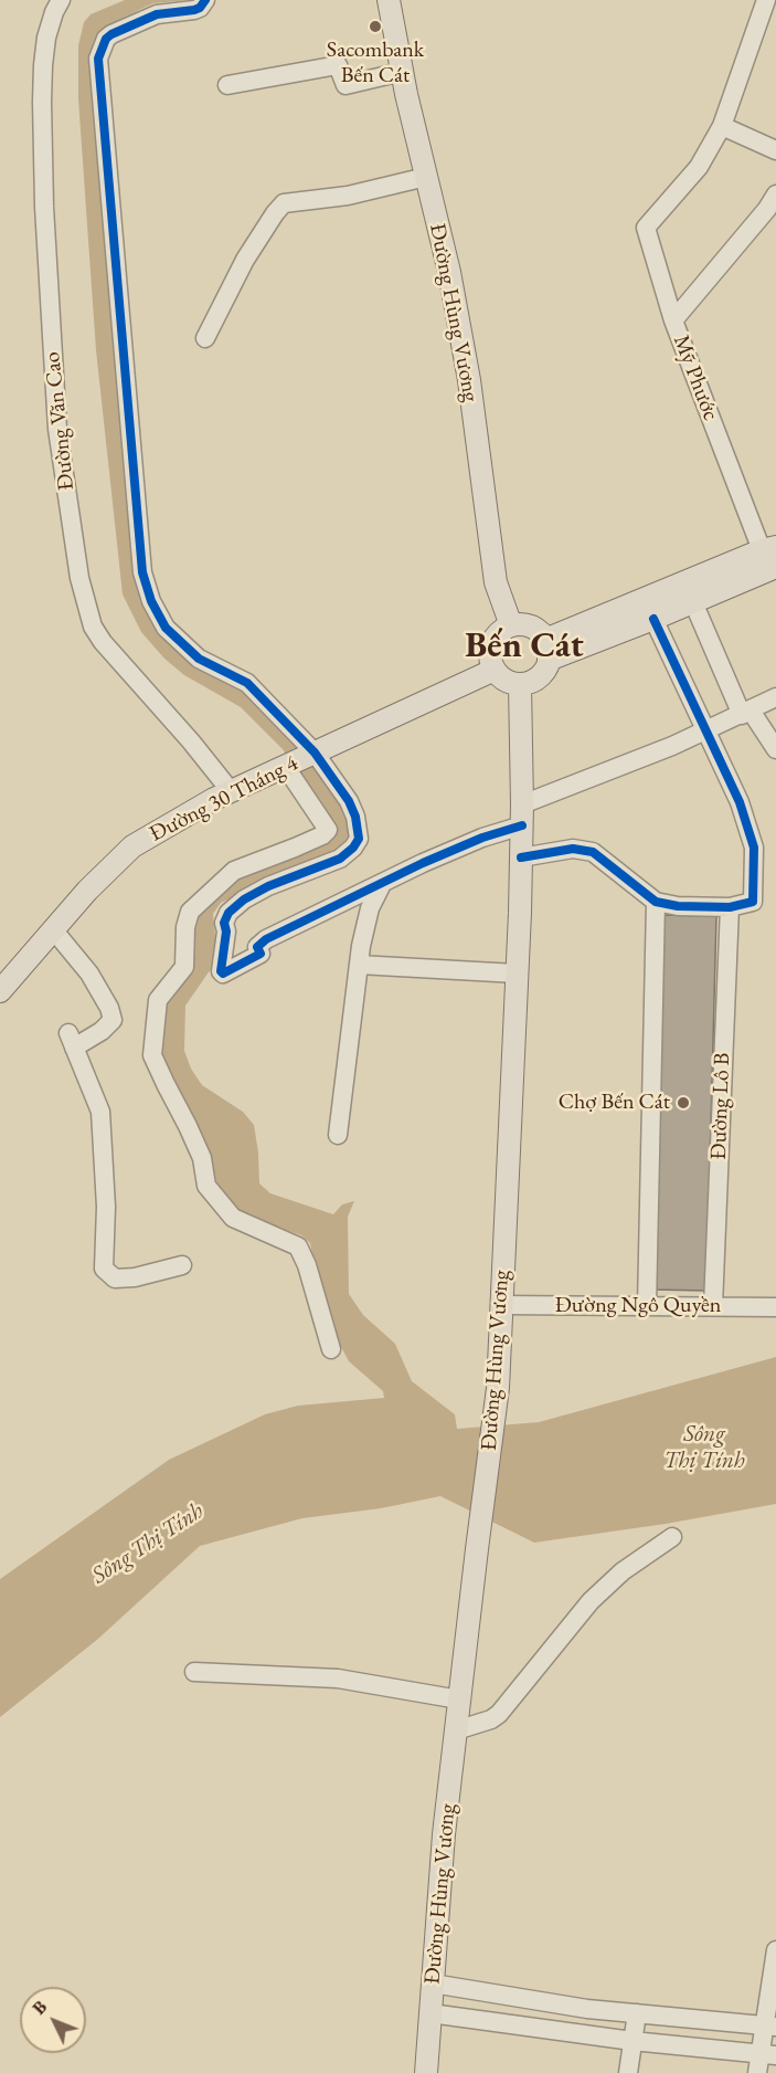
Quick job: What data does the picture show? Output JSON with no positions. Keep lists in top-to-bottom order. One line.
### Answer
{"streets":{"main road":["Đường Hùng Vương","Đường 30 Tháng 4"],"street":["Mỹ Phước","Đường Văn Cao","Đường Lô B","Đường Ngô Quyền"]},"crossings":[["Đường Hùng Vương","Đường 30 Tháng 4"],["Đường Hùng Vương","Đường Ngô Quyền"],["Đường Văn Cao","Đường 30 Tháng 4"],["Đường Lô B","Đường Ngô Quyền"]],"districts":["Bến Cát"],"water":["Sông Thị Tính"],"places":["Sacombank Bến Cát","Chợ Bến Cát"],"north":"top left"}
